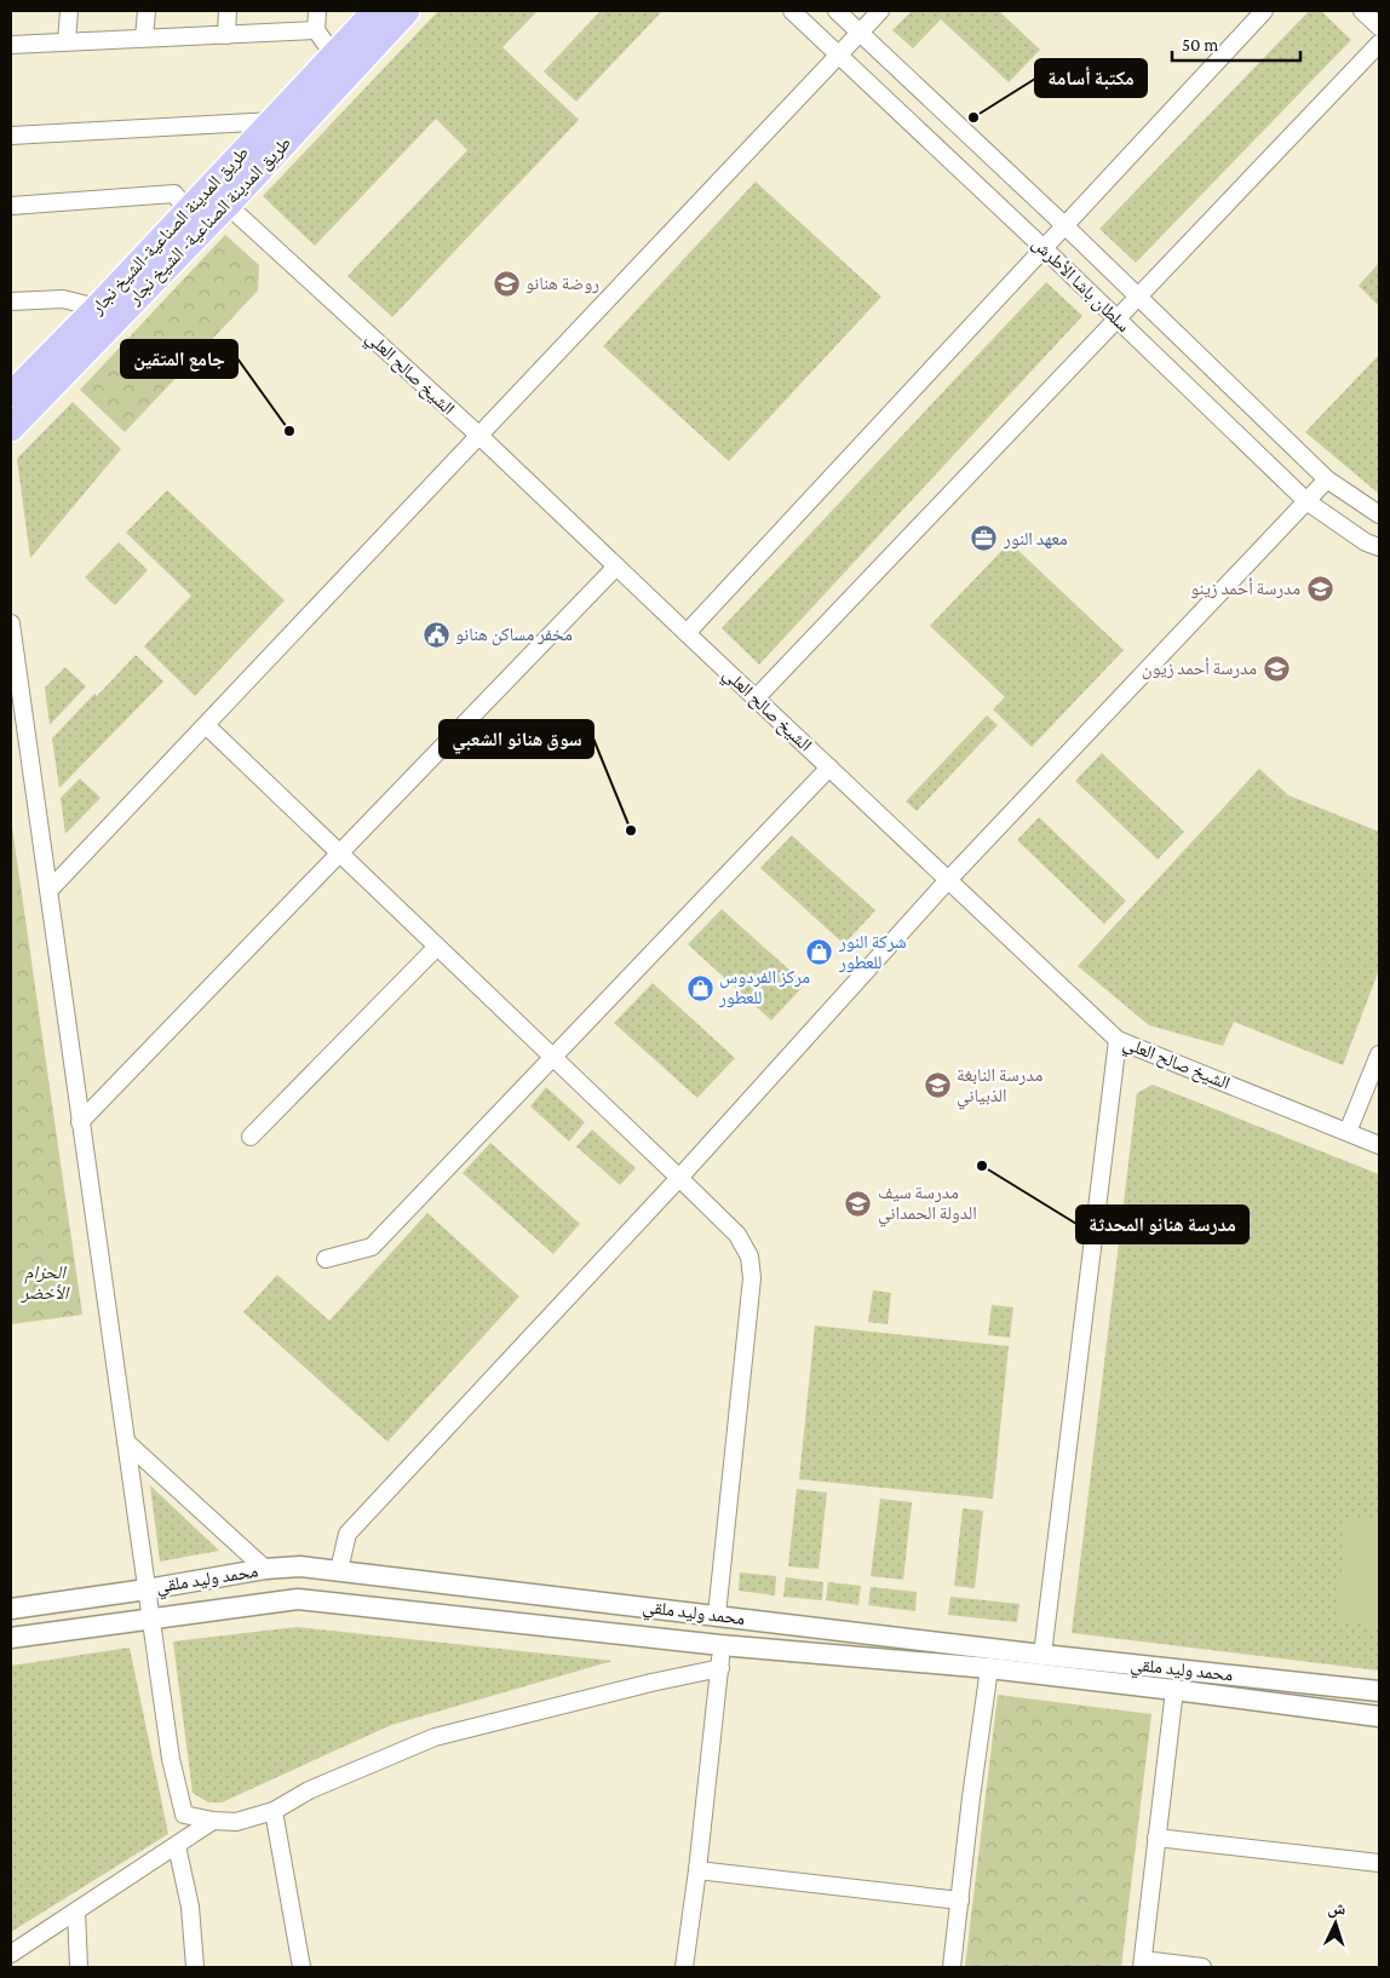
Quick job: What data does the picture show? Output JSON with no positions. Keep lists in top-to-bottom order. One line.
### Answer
{"streets":{"main road":["طريق المدينة الصناعية- الشيخ نجار","طريق المدينة الصناعية-الشيخ نجار"],"street":["سلطان باشا الأطرش","الشيخ صالح العلي","محمد وليد ملقي"]},"crossings":[["طريق المدينة الصناعية- الشيخ نجار","طريق المدينة الصناعية-الشيخ نجار"],["طريق المدينة الصناعية- الشيخ نجار","الشيخ صالح العلي"],["طريق المدينة الصناعية-الشيخ نجار","الشيخ صالح العلي"]],"parks":["الحزام الأخضر"],"places":{"other":["مكتبة أسامة","جامع المتقين","سوق هنانو الشعبي","مدرسة هنانو المحدثة"],"school or university":["روضة هنانو","مدرسة أحمد زينو","مدرسة أحمد زيون","مدرسة النابغة الذبياني","مدرسة سيف الدولة الحمداني"],"office":["معهد النور"],"public building":["مخفر مساكن هنانو"],"shop":["شركة النور للعطور","مركز الفردوس للعطور"]},"scale_bar":"50 m","north":"top"}
